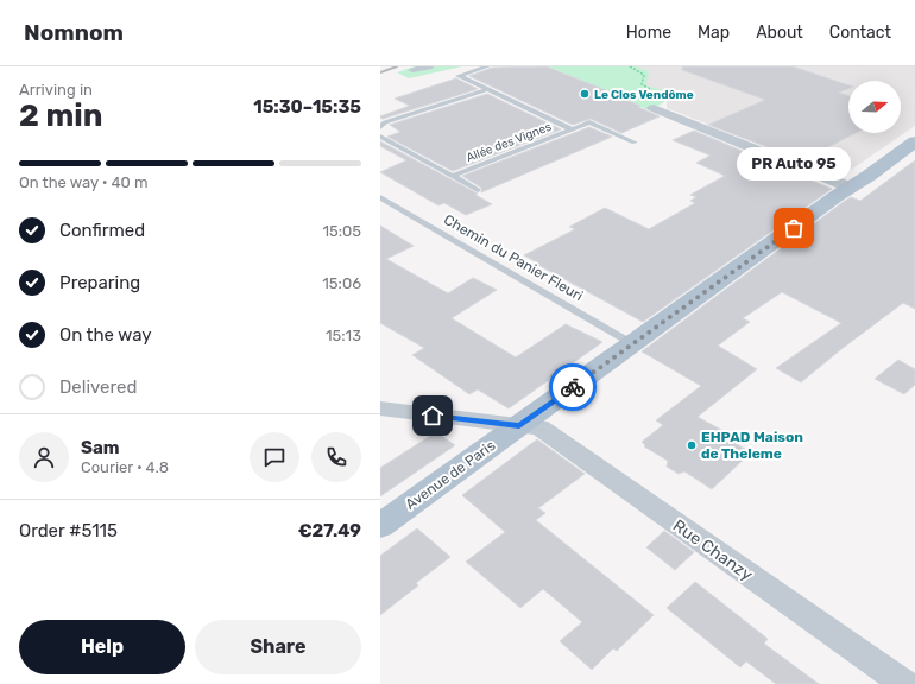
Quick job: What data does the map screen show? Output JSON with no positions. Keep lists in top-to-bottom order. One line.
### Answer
{"streets":{"main road":["Avenue de Paris"],"street":["Rue Chanzy"],"lane":["Allée des Vignes","Chemin du Panier Fleuri"]},"crossings":[["Chemin du Panier Fleuri","Avenue de Paris"],["Avenue de Paris","Rue Chanzy"]],"places":["Le Clos Vendôme","PR Auto 95","EHPAD Maison de Theleme"],"north":"right","page":{"header":"Nomnom","nav":["Home","Map","About","Contact"],"heading":["2 min","Arriving in","15:30–15:35"],"panel":["Sam","Courier · 4.8","Order #5115","€27.49"],"bar":"On the way · 40 m","bubble":"PR Auto 95","list":[["Confirmed","15:05"],["Preparing","15:06"],["On the way","15:13"],"Delivered"],"buttons":["Help","Share"]}}
